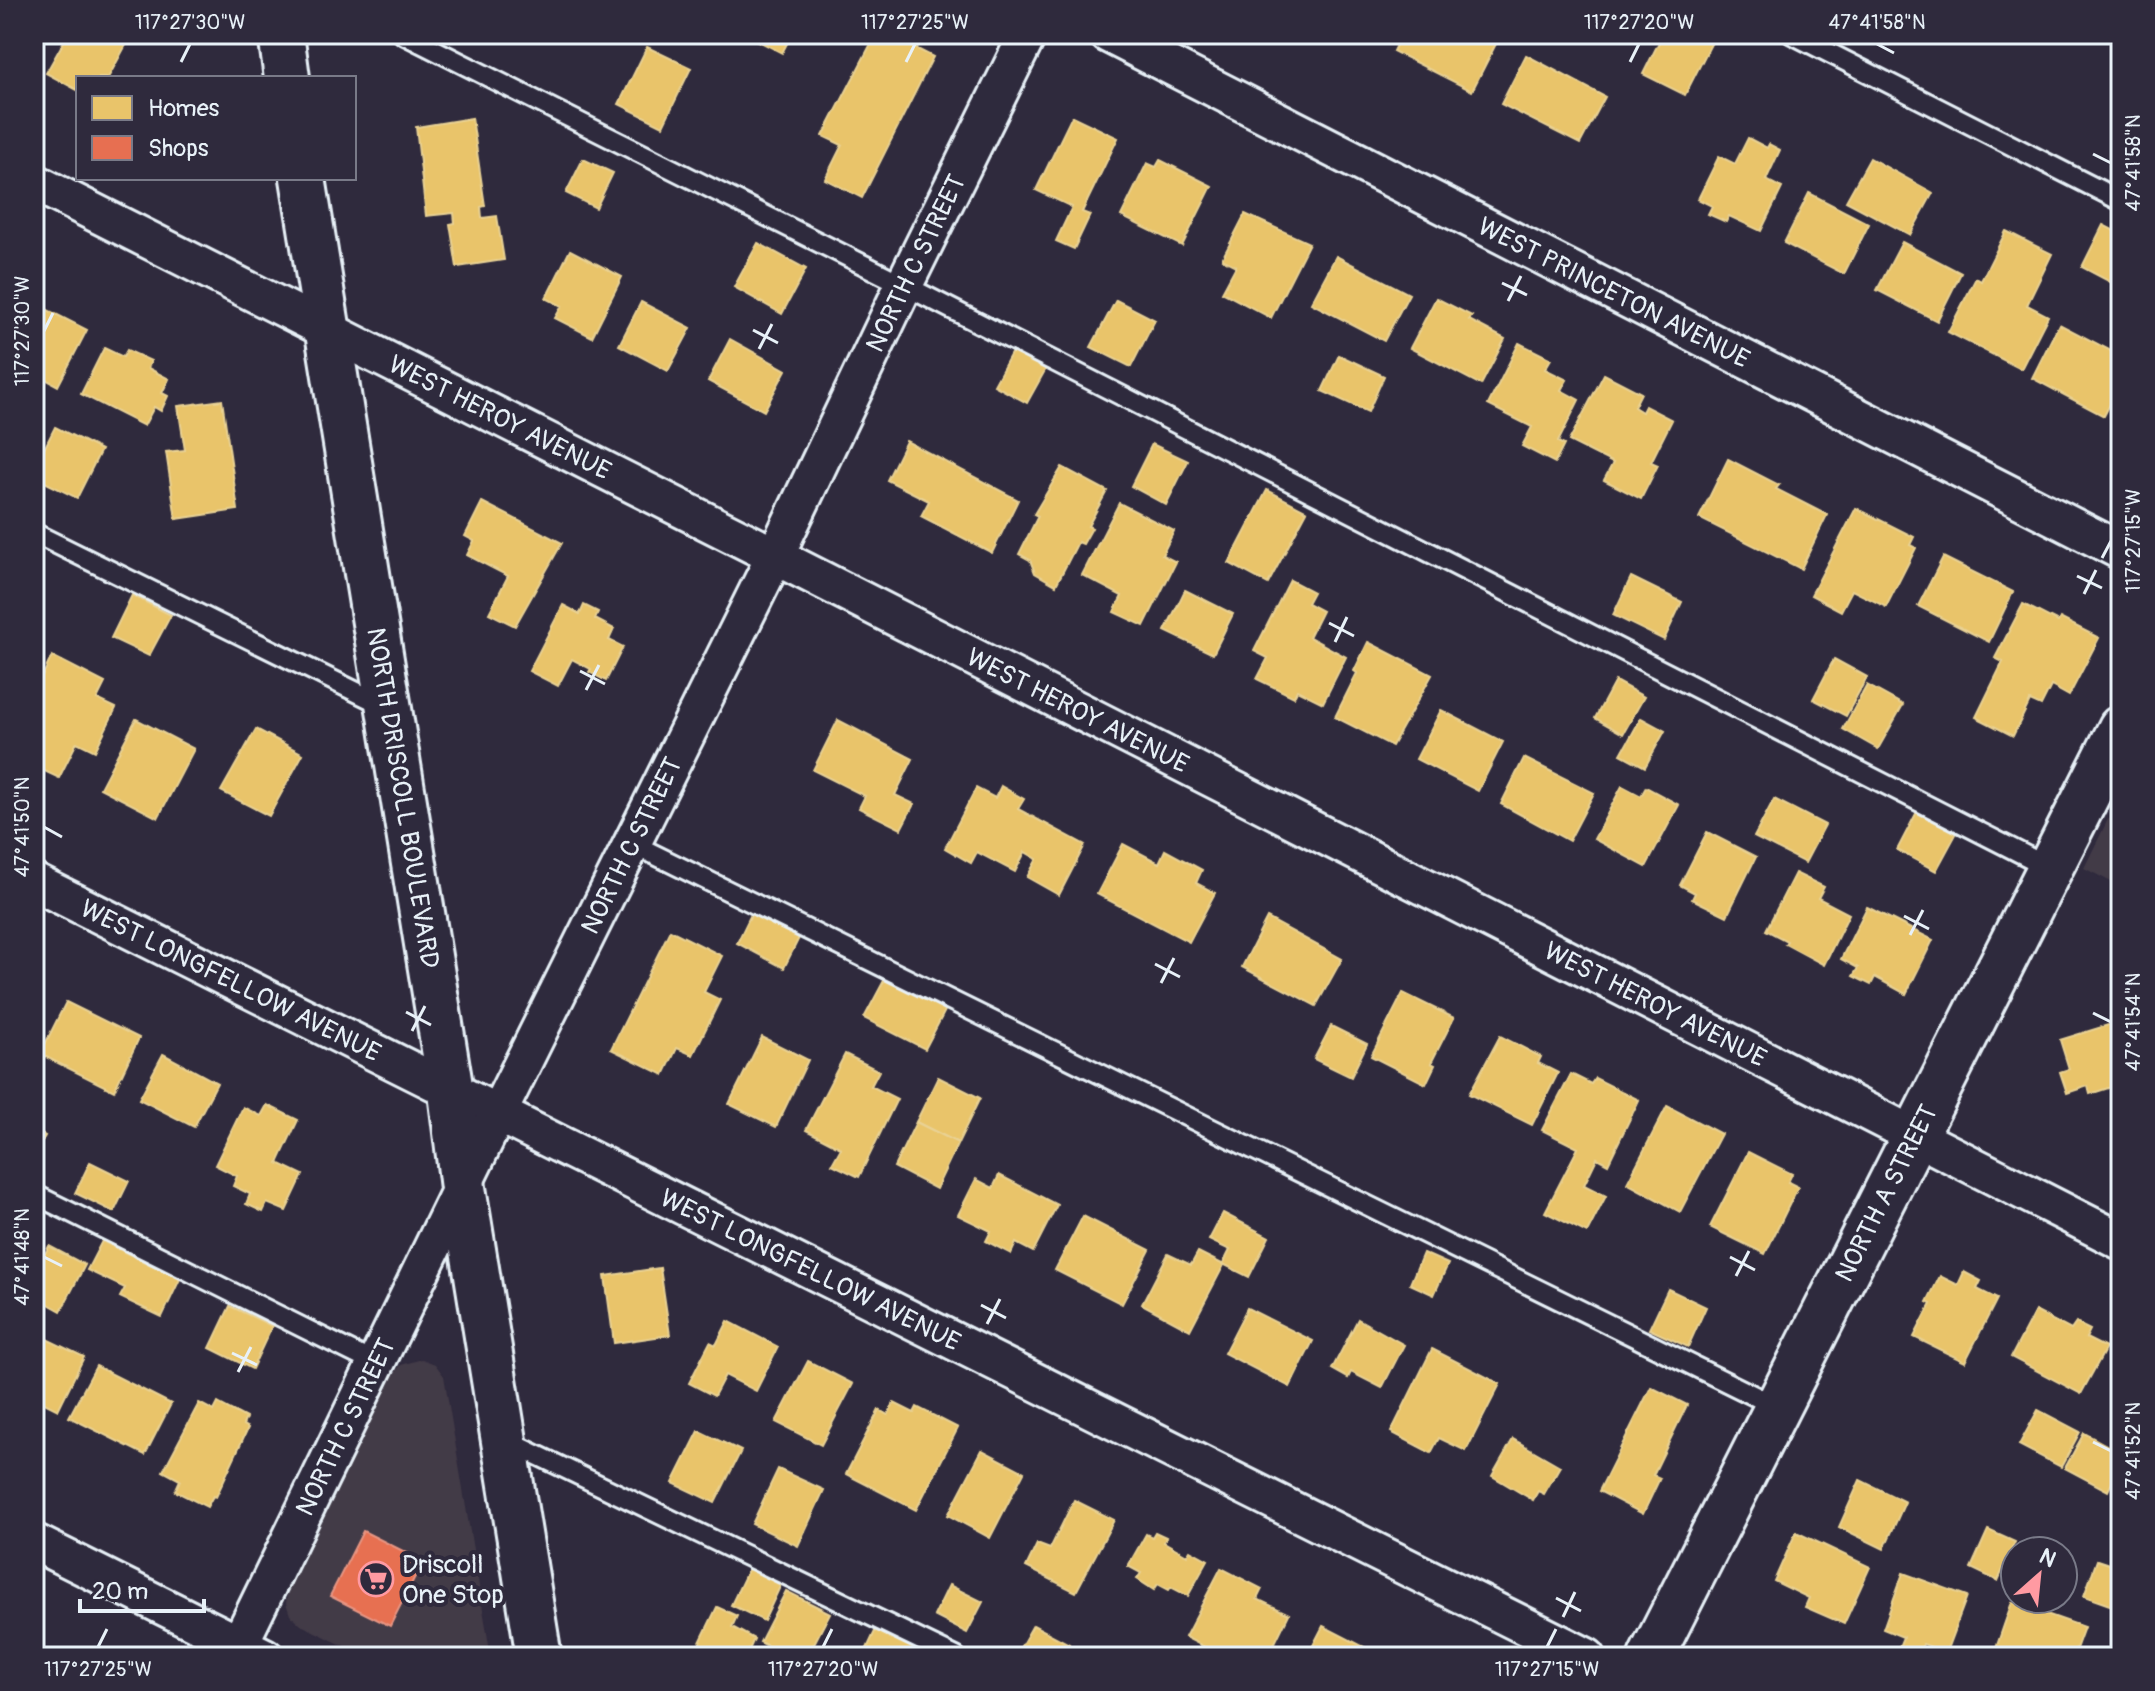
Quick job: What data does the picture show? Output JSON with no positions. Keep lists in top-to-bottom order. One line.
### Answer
{"streets":{"main road":["NORTH DRISCOLL BOULEVARD","NORTH A STREET"],"street":["NORTH C STREET","WEST PRINCETON AVENUE","WEST HEROY AVENUE","WEST LONGFELLOW AVENUE"]},"crossings":[["NORTH C STREET","WEST HEROY AVENUE"],["NORTH C STREET","NORTH DRISCOLL BOULEVARD"],["NORTH C STREET","WEST LONGFELLOW AVENUE"],["WEST HEROY AVENUE","NORTH DRISCOLL BOULEVARD"],["WEST HEROY AVENUE","NORTH A STREET"],["NORTH DRISCOLL BOULEVARD","WEST LONGFELLOW AVENUE"]],"places":{"supermarket":["Driscoll One Stop"]},"legend":["Homes","Shops"],"scale_bar":"20 m","north":"top right","coordinates":["117°27'30\"W","117°27'25\"W","117°27'20\"W","47°41'58\"N","117°27'15\"W","47°41'50\"N","47°41'54\"N","47°41'48\"N","47°41'52\"N"]}
